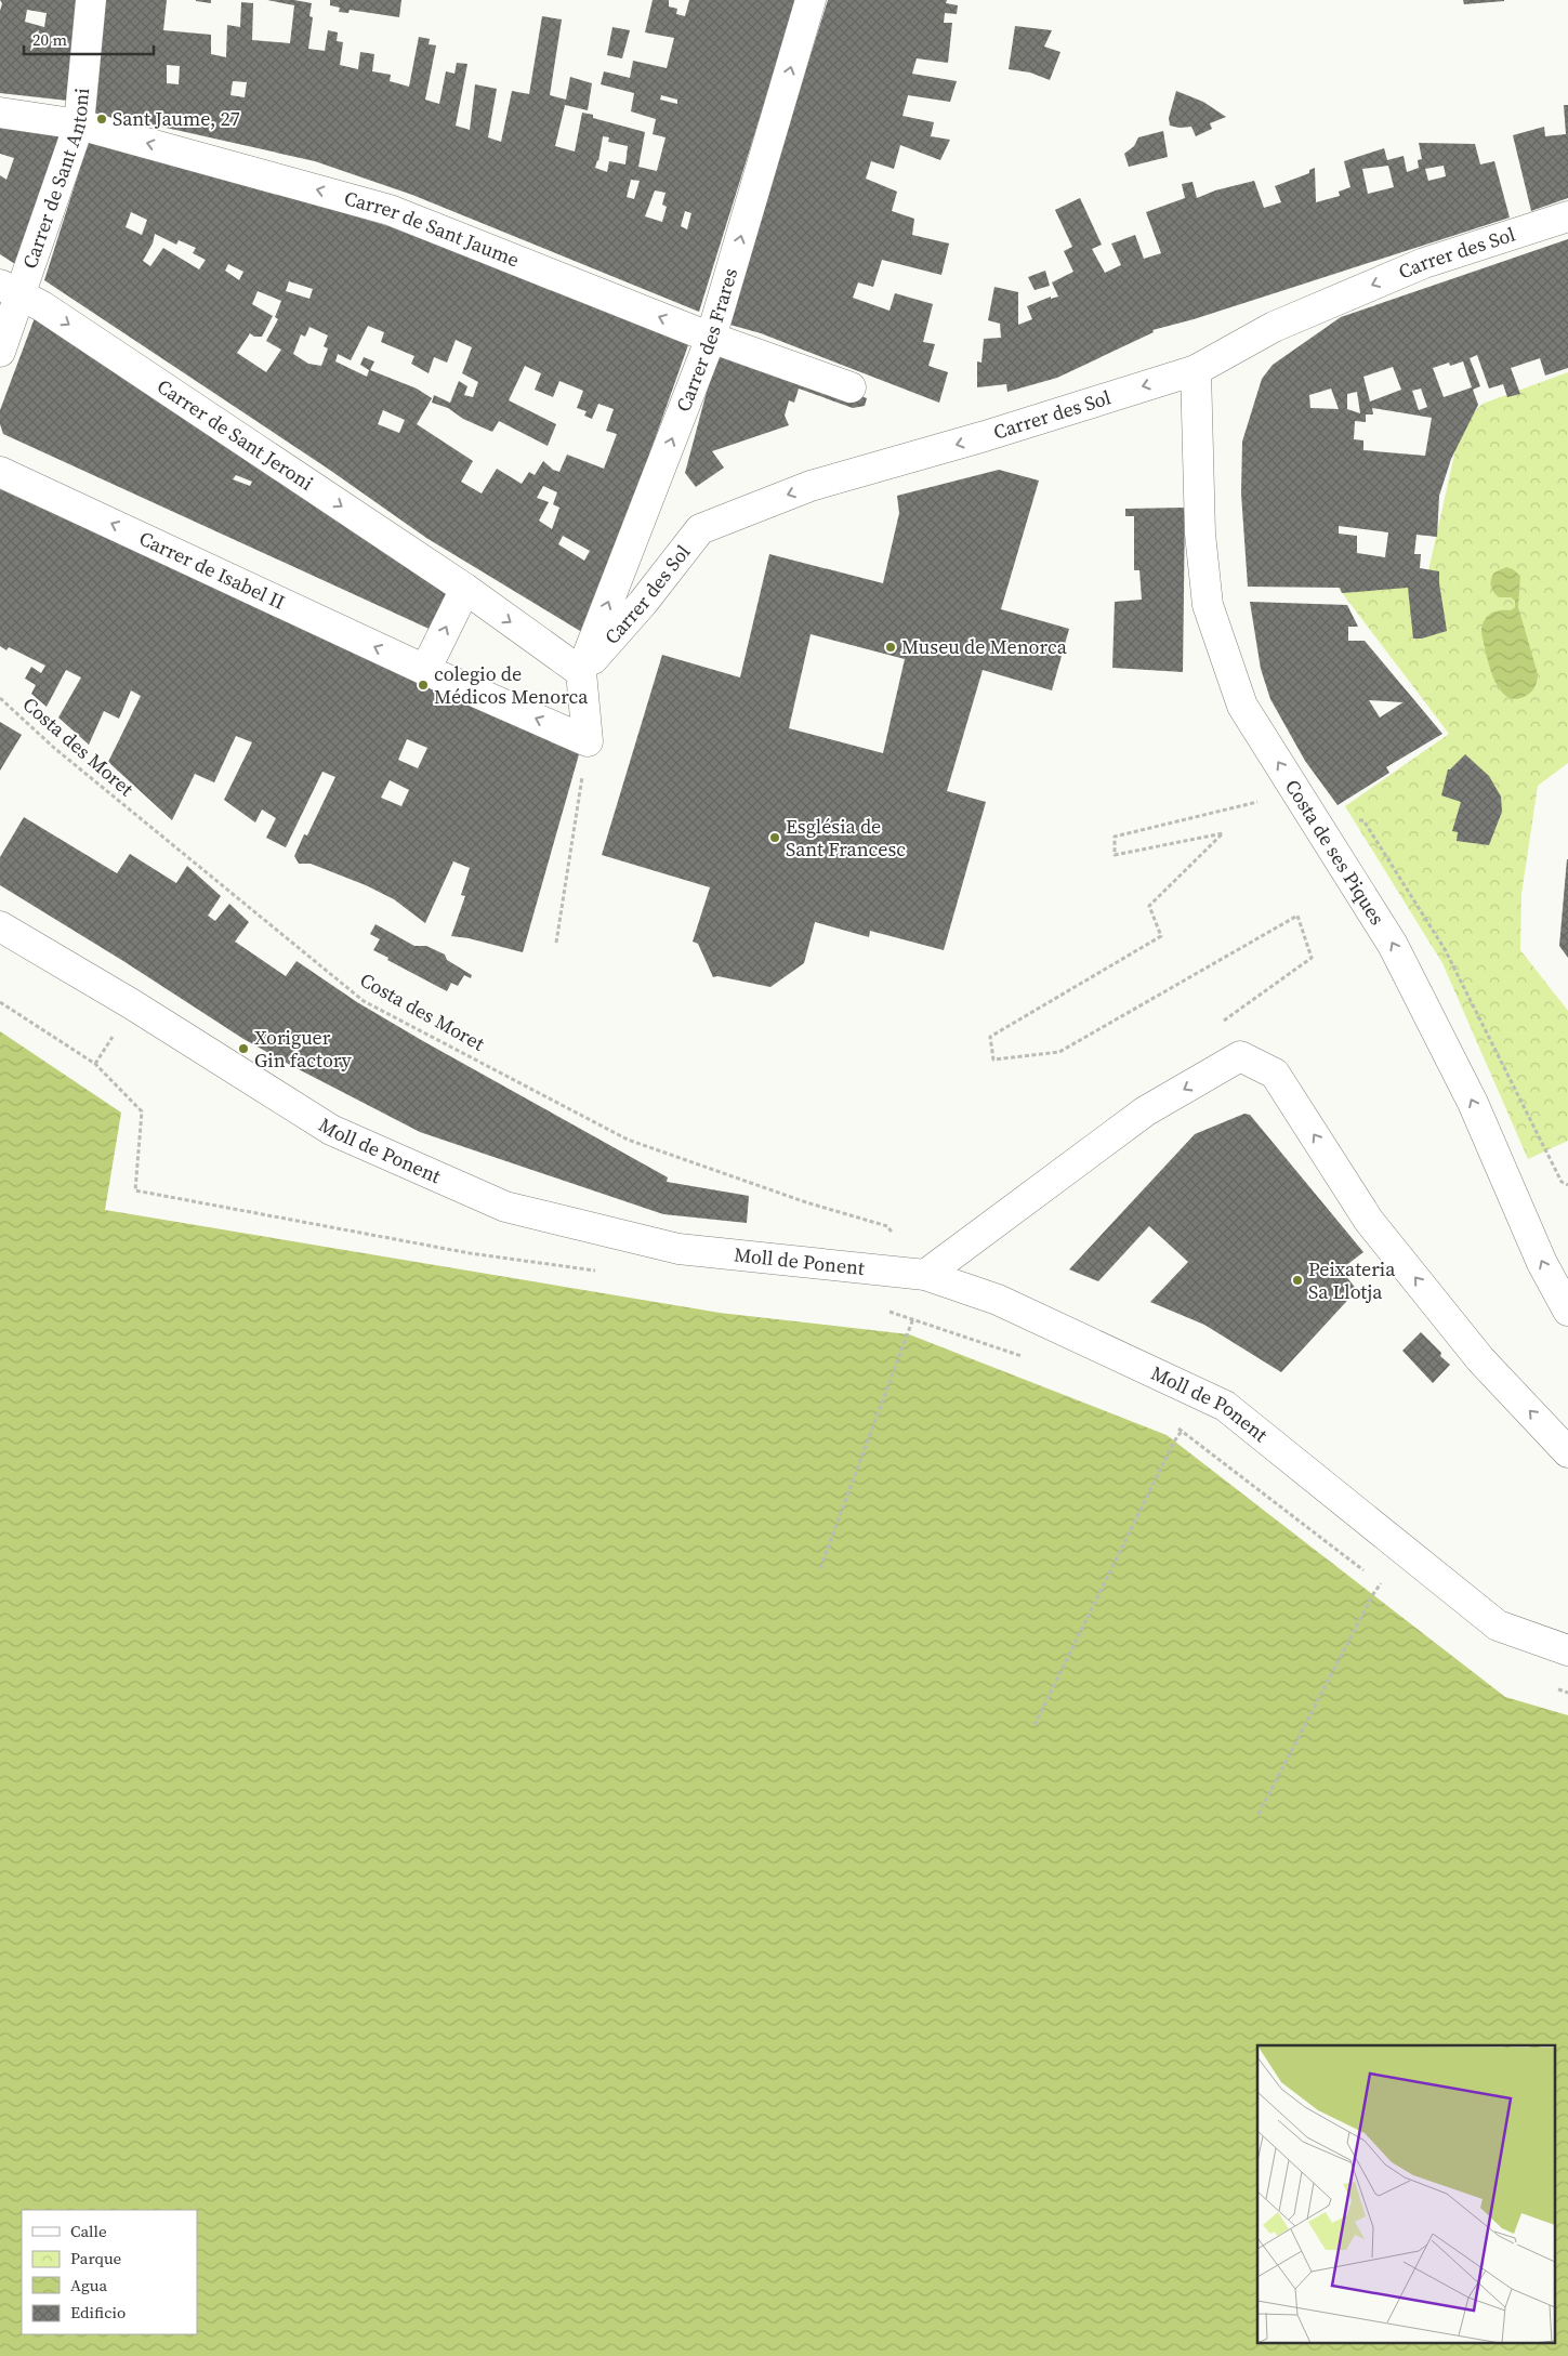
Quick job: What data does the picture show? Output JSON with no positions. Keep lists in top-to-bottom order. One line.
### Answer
{"streets":{"street":["Carrer de Sant Antoni","Carrer de Sant Jaume","Carrer des Sol","Carrer des Frares","Carrer de Sant Jeroni","Carrer de Isabel II","Costa de ses Piques","Moll de Ponent"],"path":["Costa des Moret"]},"crossings":[["Carrer de Sant Antoni","Carrer de Sant Jaume"],["Carrer de Sant Antoni","Carrer de Sant Jeroni"],["Carrer de Sant Jaume","Carrer des Frares"],["Carrer des Sol","Carrer des Frares"],["Carrer des Sol","Carrer de Sant Jeroni"],["Carrer des Sol","Costa de ses Piques"],["Carrer des Frares","Carrer de Sant Jeroni"]],"one_way":["Carrer de Sant Jaume","Carrer des Sol","Carrer des Frares","Carrer de Sant Jeroni","Carrer de Isabel II","Costa de ses Piques"],"places":["Sant Jaume, 27","Museu de Menorca","colegio de Médicos Menorca","Església de Sant Francesc","Xoriguer Gin factory","Peixateria Sa Llotja"],"legend":["Calle","Parque","Agua","Edificio"],"scale_bar":"20 m"}
